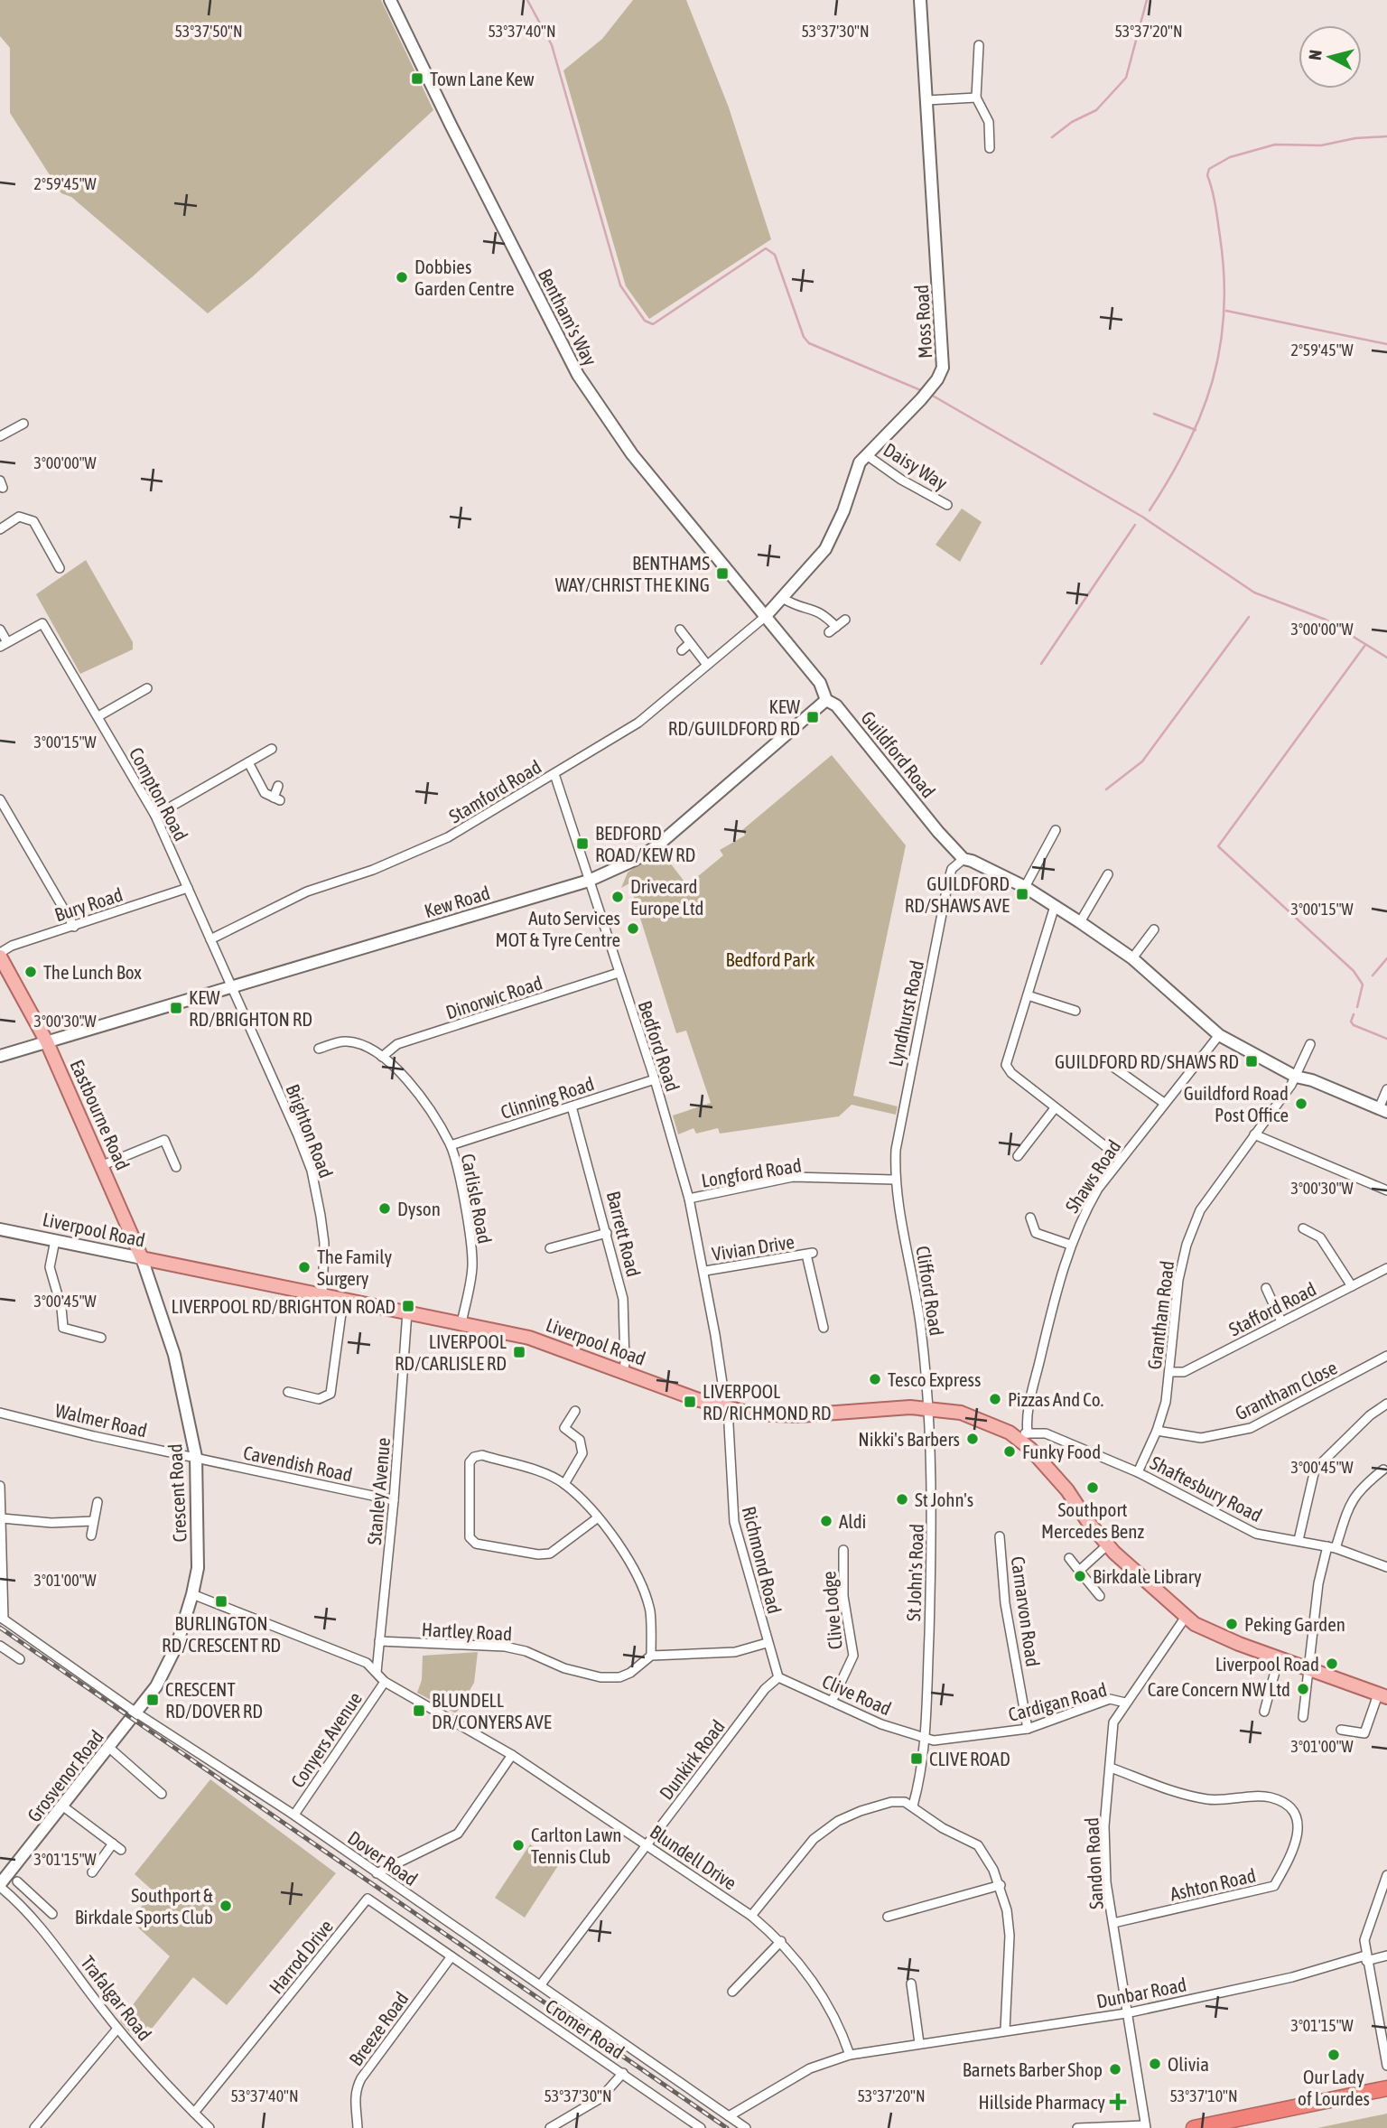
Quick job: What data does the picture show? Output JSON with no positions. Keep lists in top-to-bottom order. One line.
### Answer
{"streets":{"main road":["Eastbourne Road","Liverpool Road"],"street":["Bentham's Way","Moss Road","Daisy Way","Guildford Road","Stamford Road","Compton Road","Kew Road","Bury Road","Dinorwic Road","Lyndhurst Road","Bedford Road","Clinning Road","Brighton Road","Longford Road","Shaws Road","Carlisle Road","Barrett Road","Vivian Drive","Clifford Road","Stafford Road","Grantham Road","Grantham Close","Walmer Road","Cavendish Road","Shaftesbury Road","Stanley Avenue","Crescent Road","Richmond Road","St John's Road","Clive Lodge","Carnarvon Road","Hartley Road","Clive Road","Cardigan Road","Conyers Avenue","Dunkirk Road","Grosvenor Road","Blundell Drive","Dover Road","Sandon Road","Ashton Road","Harrod Drive","Dunbar Road","Trafalgar Road","Breeze Road","Cromer Road"]},"crossings":[["Bentham's Way","Moss Road"],["Bentham's Way","Guildford Road"],["Bentham's Way","Stamford Road"],["Moss Road","Daisy Way"],["Moss Road","Guildford Road"],["Moss Road","Stamford Road"],["Guildford Road","Stamford Road"],["Guildford Road","Kew Road"],["Guildford Road","Lyndhurst Road"],["Guildford Road","Shaws Road"],["Guildford Road","Grantham Road"],["Stamford Road","Compton Road"],["Stamford Road","Bedford Road"],["Compton Road","Kew Road"],["Compton Road","Bury Road"],["Compton Road","Brighton Road"],["Kew Road","Bedford Road"],["Kew Road","Eastbourne Road"],["Kew Road","Brighton Road"],["Bury Road","Eastbourne Road"],["Dinorwic Road","Bedford Road"],["Dinorwic Road","Carlisle Road"],["Lyndhurst Road","Longford Road"],["Lyndhurst Road","Clifford Road"],["Bedford Road","Clinning Road"],["Bedford Road","Longford Road"],["Bedford Road","Liverpool Road"],["Bedford Road","Vivian Drive"],["Bedford Road","Richmond Road"],["Clinning Road","Carlisle Road"],["Clinning Road","Barrett Road"],["Eastbourne Road","Liverpool Road"],["Eastbourne Road","Crescent Road"],["Brighton Road","Liverpool Road"],["Longford Road","Clifford Road"],["Shaws Road","Liverpool Road"],["Shaws Road","Shaftesbury Road"],["Carlisle Road","Liverpool Road"],["Liverpool Road","Barrett Road"],["Liverpool Road","Clifford Road"],["Liverpool Road","Shaftesbury Road"],["Liverpool Road","Stanley Avenue"],["Liverpool Road","Crescent Road"],["Liverpool Road","Richmond Road"],["Liverpool Road","St John's Road"],["Liverpool Road","Sandon Road"],["Clifford Road","St John's Road"],["Stafford Road","Grantham Road"],["Grantham Road","Grantham Close"],["Grantham Road","Shaftesbury Road"],["Walmer Road","Cavendish Road"],["Walmer Road","Crescent Road"],["Cavendish Road","Stanley Avenue"],["Cavendish Road","Crescent Road"],["Stanley Avenue","Hartley Road"],["Stanley Avenue","Blundell Drive"],["Crescent Road","Grosvenor Road"],["Crescent Road","Dover Road"],["Richmond Road","Clive Road"],["Richmond Road","Dunkirk Road"],["St John's Road","Clive Road"],["St John's Road","Cardigan Road"],["Clive Lodge","Clive Road"],["Carnarvon Road","Cardigan Road"],["Clive Road","Cardigan Road"],["Clive Road","Dunkirk Road"],["Cardigan Road","Sandon Road"],["Conyers Avenue","Blundell Drive"],["Conyers Avenue","Dover Road"],["Dunkirk Road","Blundell Drive"],["Dunkirk Road","Dover Road"],["Grosvenor Road","Dover Road"],["Grosvenor Road","Trafalgar Road"],["Blundell Drive","Dunbar Road"],["Dover Road","Dunbar Road"],["Sandon Road","Ashton Road"],["Sandon Road","Dunbar Road"],["Harrod Drive","Trafalgar Road"],["Harrod Drive","Breeze Road"],["Harrod Drive","Cromer Road"],["Breeze Road","Cromer Road"]],"parks":["Bedford Park"],"places":{"transit":["Town Lane Kew","BENTHAMS WAY/CHRIST THE KING","KEW RD/GUILDFORD RD","BEDFORD ROAD/KEW RD","GUILDFORD RD/SHAWS AVE","KEW RD/BRIGHTON RD","GUILDFORD RD/SHAWS RD","LIVERPOOL RD/BRIGHTON ROAD","LIVERPOOL RD/CARLISLE RD","LIVERPOOL RD/RICHMOND RD","BURLINGTON RD/CRESCENT RD","CRESCENT RD/DOVER RD","BLUNDELL DR/CONYERS AVE","CLIVE ROAD"],"other":["Dobbies Garden Centre","Drivecard Europe Ltd","Auto Services MOT & Tyre Centre","The Lunch Box","Guildford Road Post Office","Dyson","The Family Surgery","Tesco Express","Pizzas And Co.","Nikki's Barbers","Funky Food","Southport Mercedes Benz","St John's","Aldi","Birkdale Library","Peking Garden","Liverpool Road","Care Concern NW Ltd","Carlton Lawn Tennis Club","Southport & Birkdale Sports Club","Our Lady of Lourdes","Olivia","Barnets Barber Shop"],"health":["Hillside Pharmacy"]},"north":"left","coordinates":["53°37'50\"N","53°37'40\"N","53°37'30\"N","53°37'20\"N","2°59'45\"W","3°00'00\"W","3°00'15\"W","3°00'30\"W","3°00'45\"W","3°01'00\"W","3°01'15\"W","53°37'10\"N"]}
